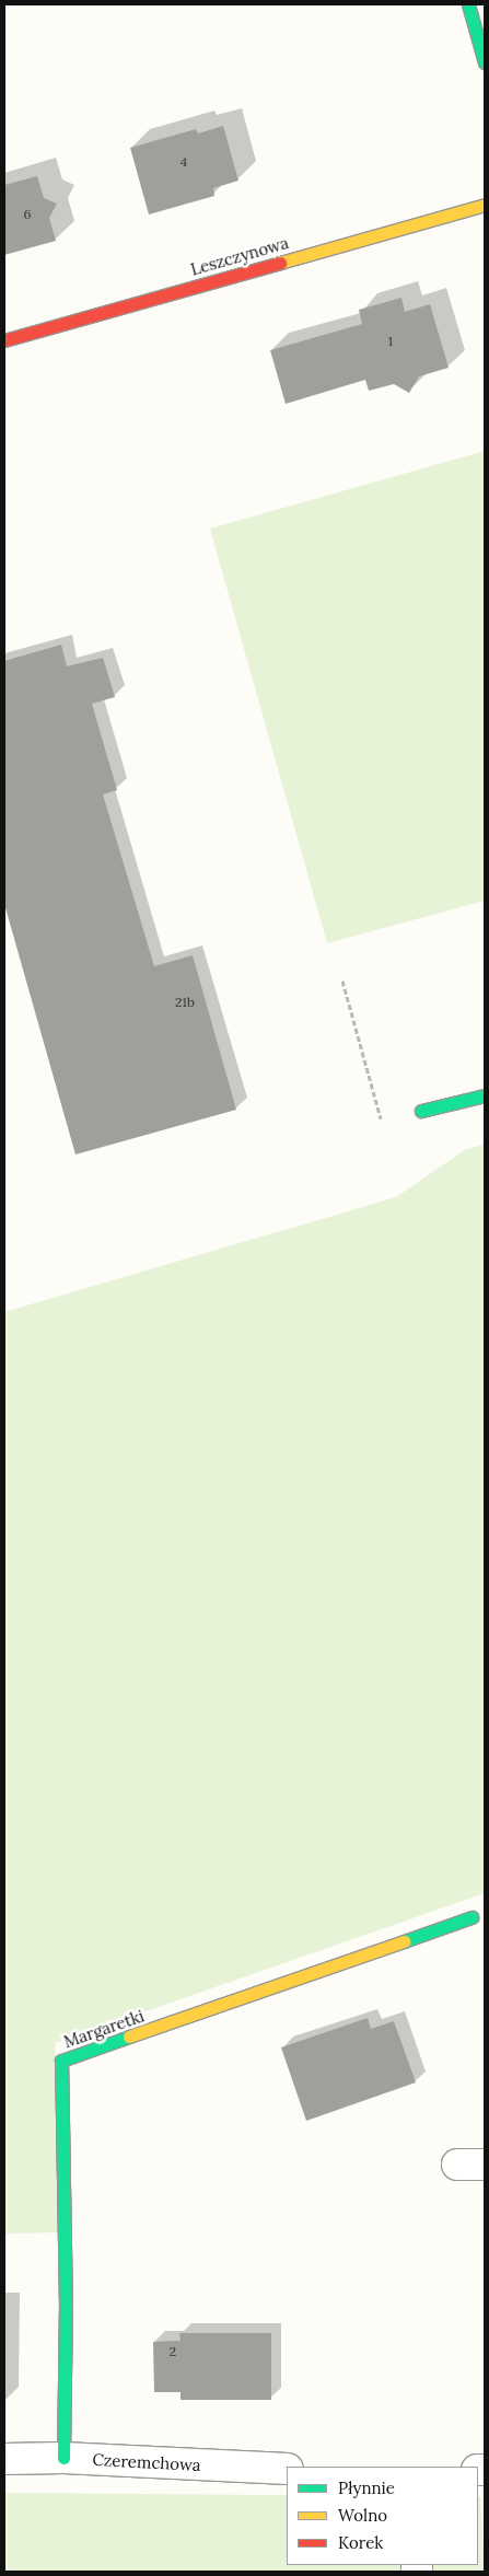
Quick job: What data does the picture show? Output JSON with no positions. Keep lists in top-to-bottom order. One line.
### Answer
{"streets":{"street":["Leszczynowa","Margaretki","Czeremchowa"]},"crossings":[["Margaretki","Czeremchowa"]],"house_numbers":["4","6","1","21b","2"],"legend":["Płynnie","Wolno","Korek"]}
